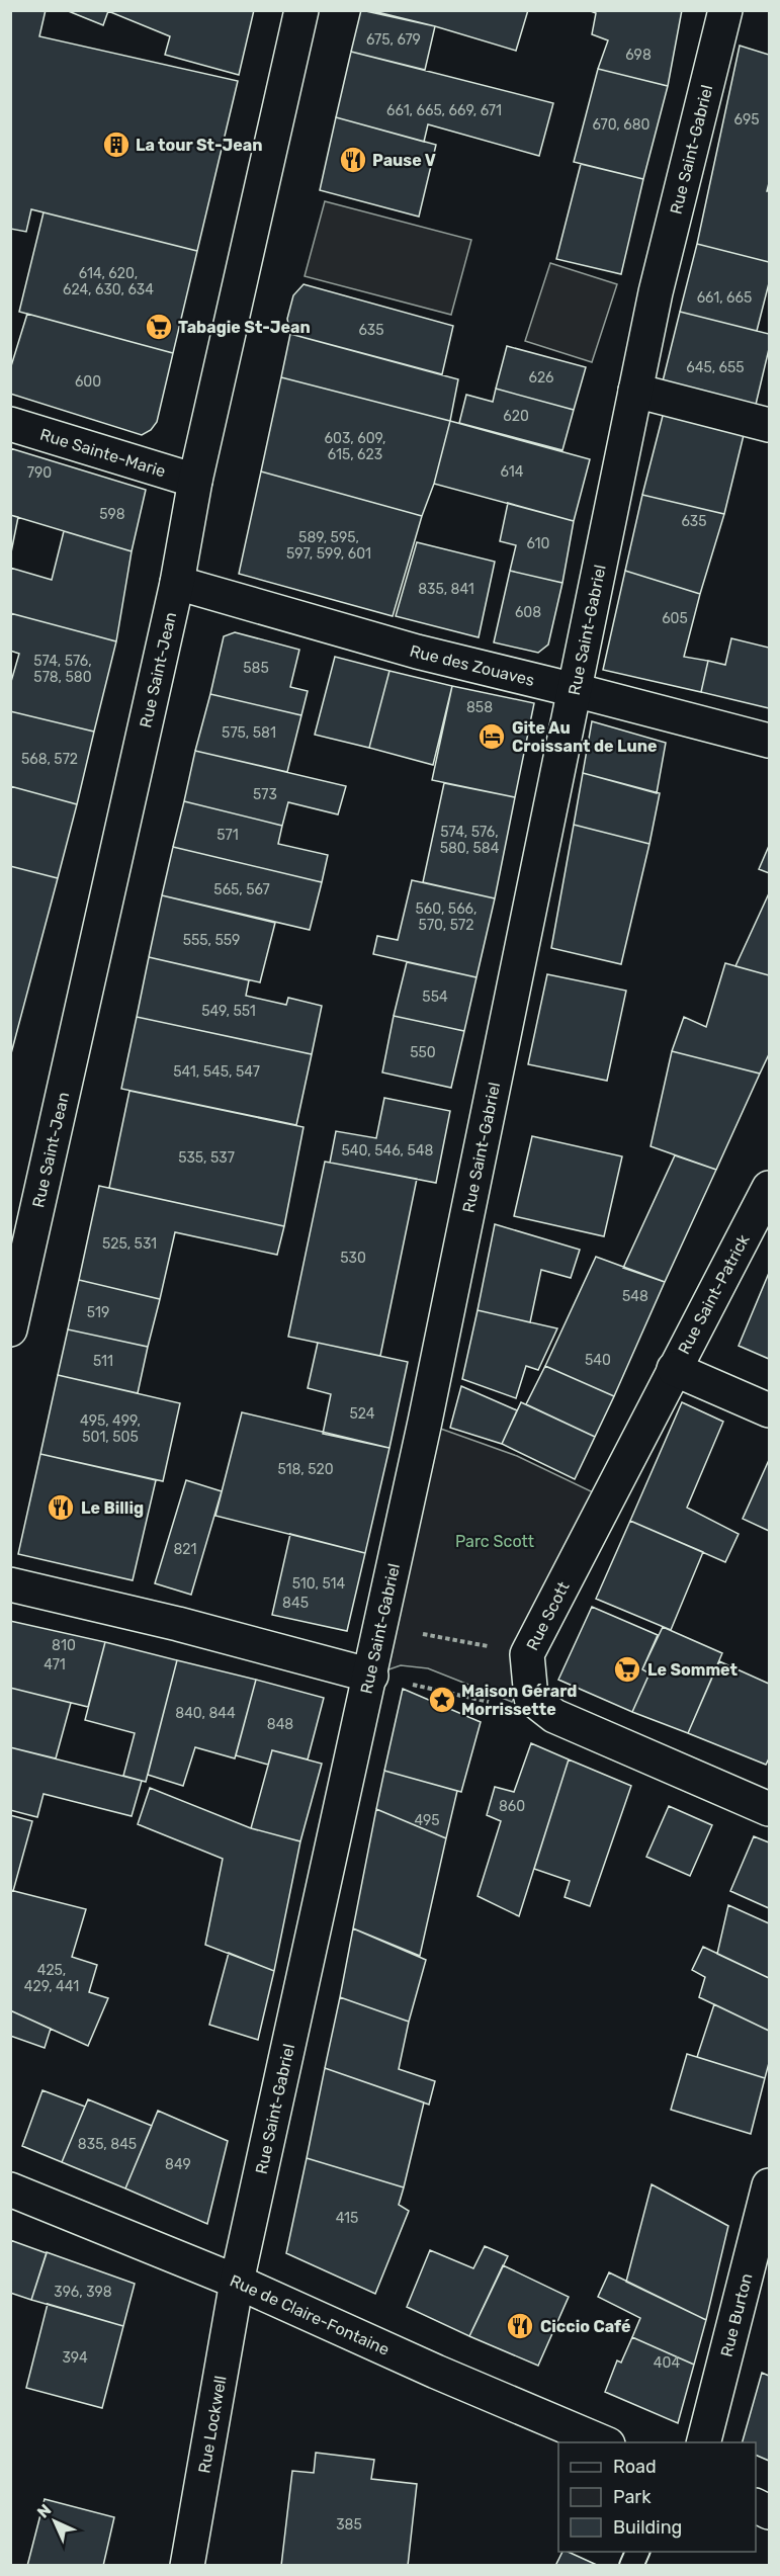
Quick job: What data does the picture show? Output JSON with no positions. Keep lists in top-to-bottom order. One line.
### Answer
{"streets":{"street":["Rue Saint-Gabriel","Rue Sainte-Marie","Rue des Zouaves","Rue Saint-Jean","Rue Saint-Patrick","Rue Scott","Rue de Claire-Fontaine","Rue Burton","Rue Lockwell"]},"crossings":[["Rue Saint-Gabriel","Rue des Zouaves"],["Rue Saint-Gabriel","Rue de Claire-Fontaine"],["Rue Saint-Gabriel","Rue Lockwell"],["Rue Sainte-Marie","Rue Saint-Jean"],["Rue des Zouaves","Rue Saint-Jean"],["Rue Saint-Patrick","Rue Scott"],["Rue de Claire-Fontaine","Rue Lockwell"]],"parks":["Parc Scott"],"places":{"building":["La tour St-Jean"],"restaurant":["Pause V","Le Billig","Ciccio Café"],"supermarket":["Tabagie St-Jean","Le Sommet"],"hotel":["Gite Au Croissant de Lune"],"place":["Maison Gérard Morrissette"]},"house_numbers":["675, 679","698","661, 665, 669, 671","695","670, 680","614, 620, 624, 630, 634","661, 665","635","645, 655","626","600","620","603, 609, 615, 623","614","790","598","635","589, 595, 597, 599, 601","610","835, 841","608","605","574, 576, 578, 580","585","858","575, 581","568, 572","573","574, 576, 580, 584","571","565, 567","560, 566, 570, 572","555, 559","554","549, 551","550","541, 545, 547","540, 546, 548","535, 537","525, 531","530","548","519","540","511","524","495, 499, 501, 505","518, 520","821","510, 514","845","810","471","840, 844","848","860","495","425, 429, 441","835, 845","849","415","396, 398","394","404","385"],"legend":["Road","Park","Building"],"north":"top left"}
